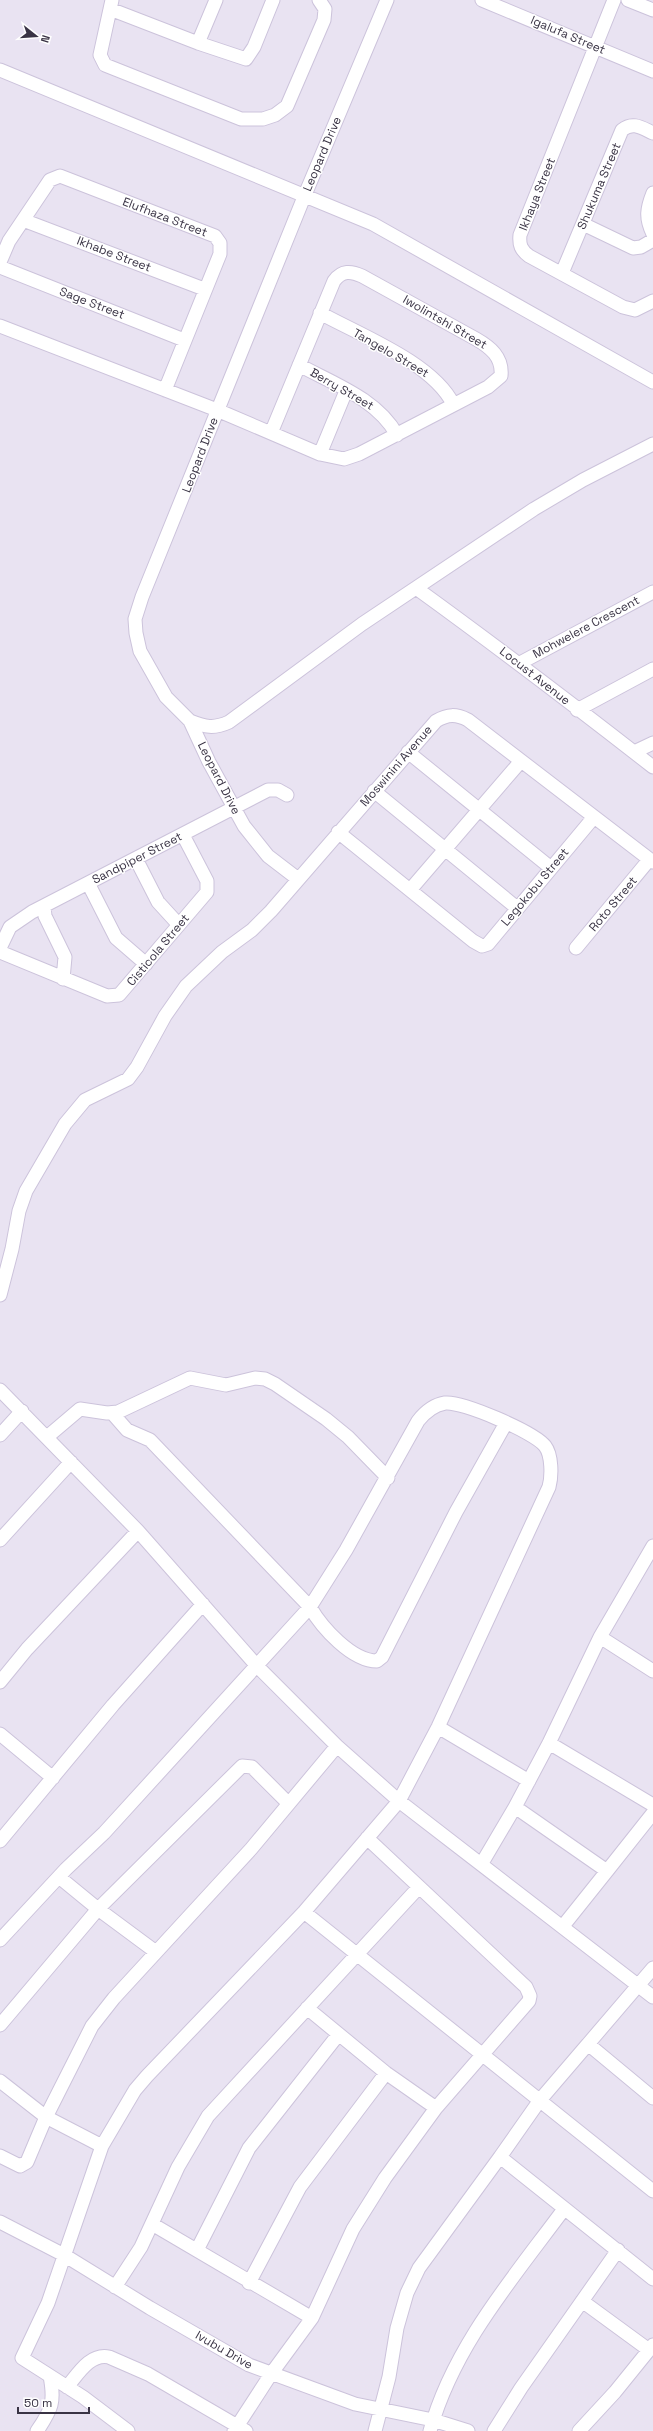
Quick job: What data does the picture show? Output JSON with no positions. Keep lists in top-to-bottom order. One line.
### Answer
{"streets":{"street":["Igalufa Street","Leopard Drive","Shukuma Street","Ikhaya Street","Elufhaza Street","Ikhabe Street","Sage Street","Iwolintshi Street","Tangelo Street","Berry Street","Mohwelere Crescent","Locust Avenue","Moswinini Avenue","Sandpiper Street","Legokobu Street","Roto Street","Cisticola Street","Ivubu Drive"]},"crossings":[["Igalufa Street","Ikhaya Street"],["Leopard Drive","Iwolintshi Street"],["Leopard Drive","Moswinini Avenue"],["Leopard Drive","Sandpiper Street"],["Shukuma Street","Ikhaya Street"],["Elufhaza Street","Ikhabe Street"],["Elufhaza Street","Sage Street"],["Iwolintshi Street","Tangelo Street"],["Iwolintshi Street","Berry Street"],["Mohwelere Crescent","Locust Avenue"],["Moswinini Avenue","Legokobu Street"],["Moswinini Avenue","Roto Street"],["Sandpiper Street","Cisticola Street"]],"scale_bar":"50 m","north":"right"}
